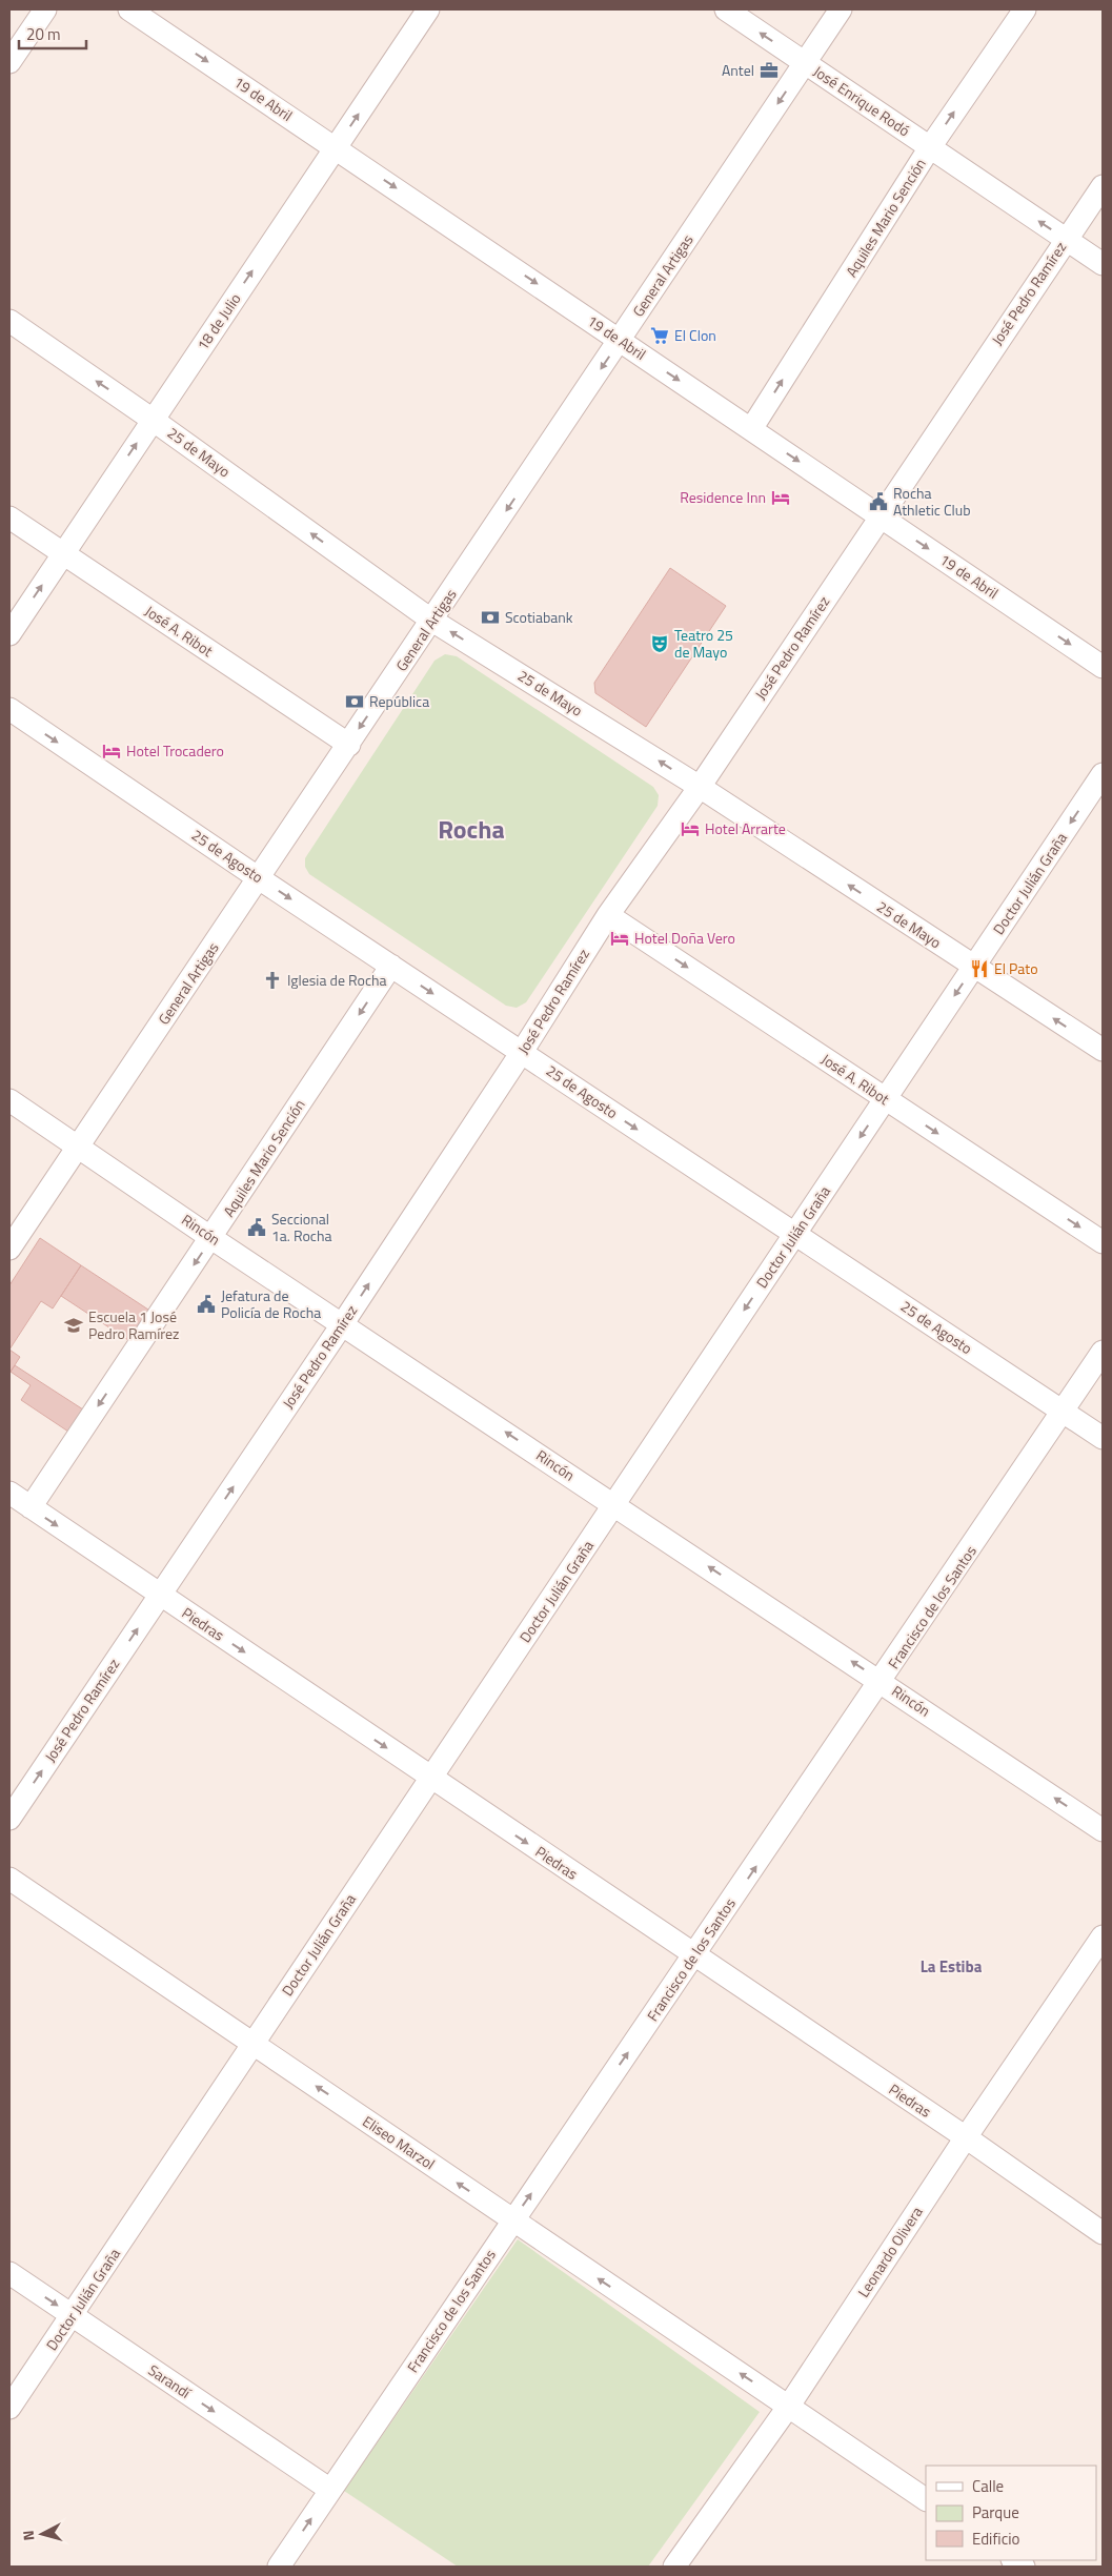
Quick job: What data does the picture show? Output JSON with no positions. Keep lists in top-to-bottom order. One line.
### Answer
{"streets":{"street":["19 de Abril","José Enrique Rodó","Aquiles Mario Sención","General Artigas","José Pedro Ramírez","18 de Julio","25 de Mayo","José A. Ribot","25 de Agosto","Doctor Julián Graña","Rincón","Francisco de los Santos","Piedras","Eliseo Marzol","Leonardo Olivera","Sarandí"]},"crossings":[["19 de Abril","Aquiles Mario Sención"],["19 de Abril","General Artigas"],["19 de Abril","José Pedro Ramírez"],["19 de Abril","18 de Julio"],["José Enrique Rodó","Aquiles Mario Sención"],["José Enrique Rodó","General Artigas"],["José Enrique Rodó","José Pedro Ramírez"],["Aquiles Mario Sención","25 de Agosto"],["Aquiles Mario Sención","Rincón"],["Aquiles Mario Sención","Piedras"],["General Artigas","25 de Mayo"],["General Artigas","José A. Ribot"],["General Artigas","25 de Agosto"],["General Artigas","Rincón"],["José Pedro Ramírez","25 de Mayo"],["José Pedro Ramírez","José A. Ribot"],["José Pedro Ramírez","25 de Agosto"],["José Pedro Ramírez","Rincón"],["José Pedro Ramírez","Piedras"],["18 de Julio","25 de Mayo"],["18 de Julio","José A. Ribot"],["25 de Mayo","Doctor Julián Graña"],["José A. Ribot","Doctor Julián Graña"],["25 de Agosto","Doctor Julián Graña"],["25 de Agosto","Francisco de los Santos"],["Doctor Julián Graña","Rincón"],["Doctor Julián Graña","Piedras"],["Doctor Julián Graña","Eliseo Marzol"],["Doctor Julián Graña","Sarandí"],["Rincón","Francisco de los Santos"],["Francisco de los Santos","Piedras"],["Francisco de los Santos","Eliseo Marzol"],["Francisco de los Santos","Sarandí"],["Piedras","Leonardo Olivera"],["Eliseo Marzol","Leonardo Olivera"]],"one_way":["19 de Abril","José Enrique Rodó","General Artigas","José Pedro Ramírez","18 de Julio","25 de Mayo","José A. Ribot","25 de Agosto","Doctor Julián Graña","Rincón","Francisco de los Santos","Piedras","Eliseo Marzol","Sarandí"],"districts":["Rocha","La Estiba"],"places":{"office":["Antel"],"supermarket":["El Clon"],"hotel":["Residence Inn","Hotel Trocadero","Hotel Arrarte","Hotel Doña Vero"],"public building":["Rocha Athletic Club","Seccional 1a. Rocha","Jefatura de Policía de Rocha"],"bank":["Scotiabank","República"],"theatre":["Teatro 25 de Mayo"],"restaurant":["El Pato"],"church":["Iglesia de Rocha"],"school or university":["Escuela 1 José Pedro Ramírez"]},"legend":["Calle","Parque","Edificio"],"scale_bar":"20 m","north":"left"}
